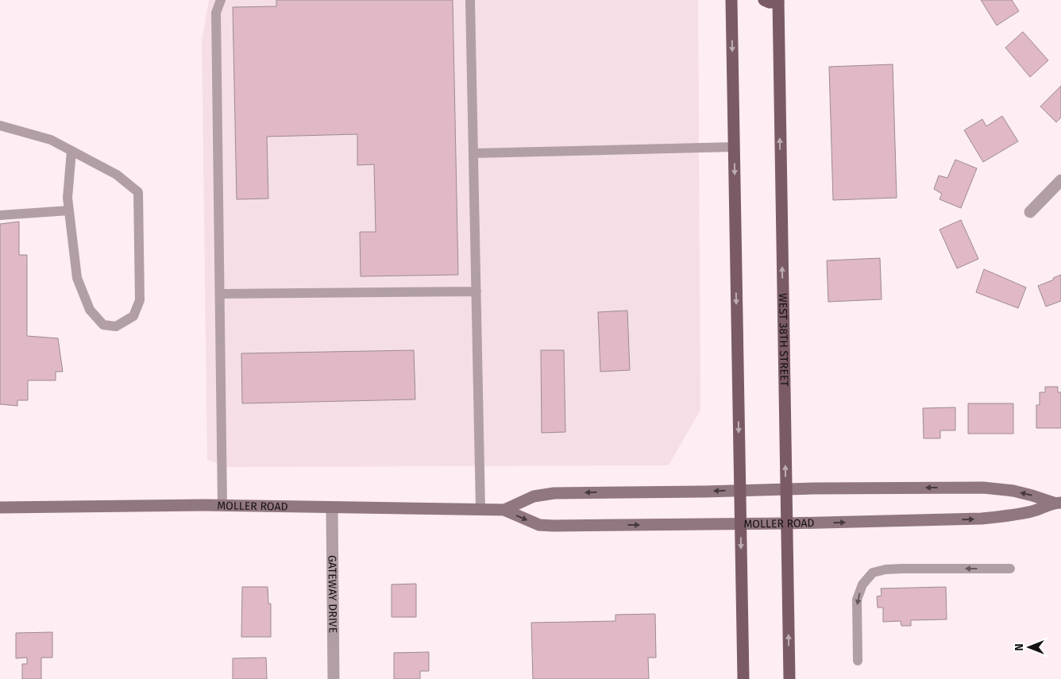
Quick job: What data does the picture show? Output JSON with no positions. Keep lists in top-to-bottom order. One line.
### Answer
{"streets":{"main road":["WEST 38TH STREET","MOLLER ROAD"],"street":["GATEWAY DRIVE"]},"crossings":[["WEST 38TH STREET","MOLLER ROAD"],["MOLLER ROAD","GATEWAY DRIVE"]],"north":"left"}
